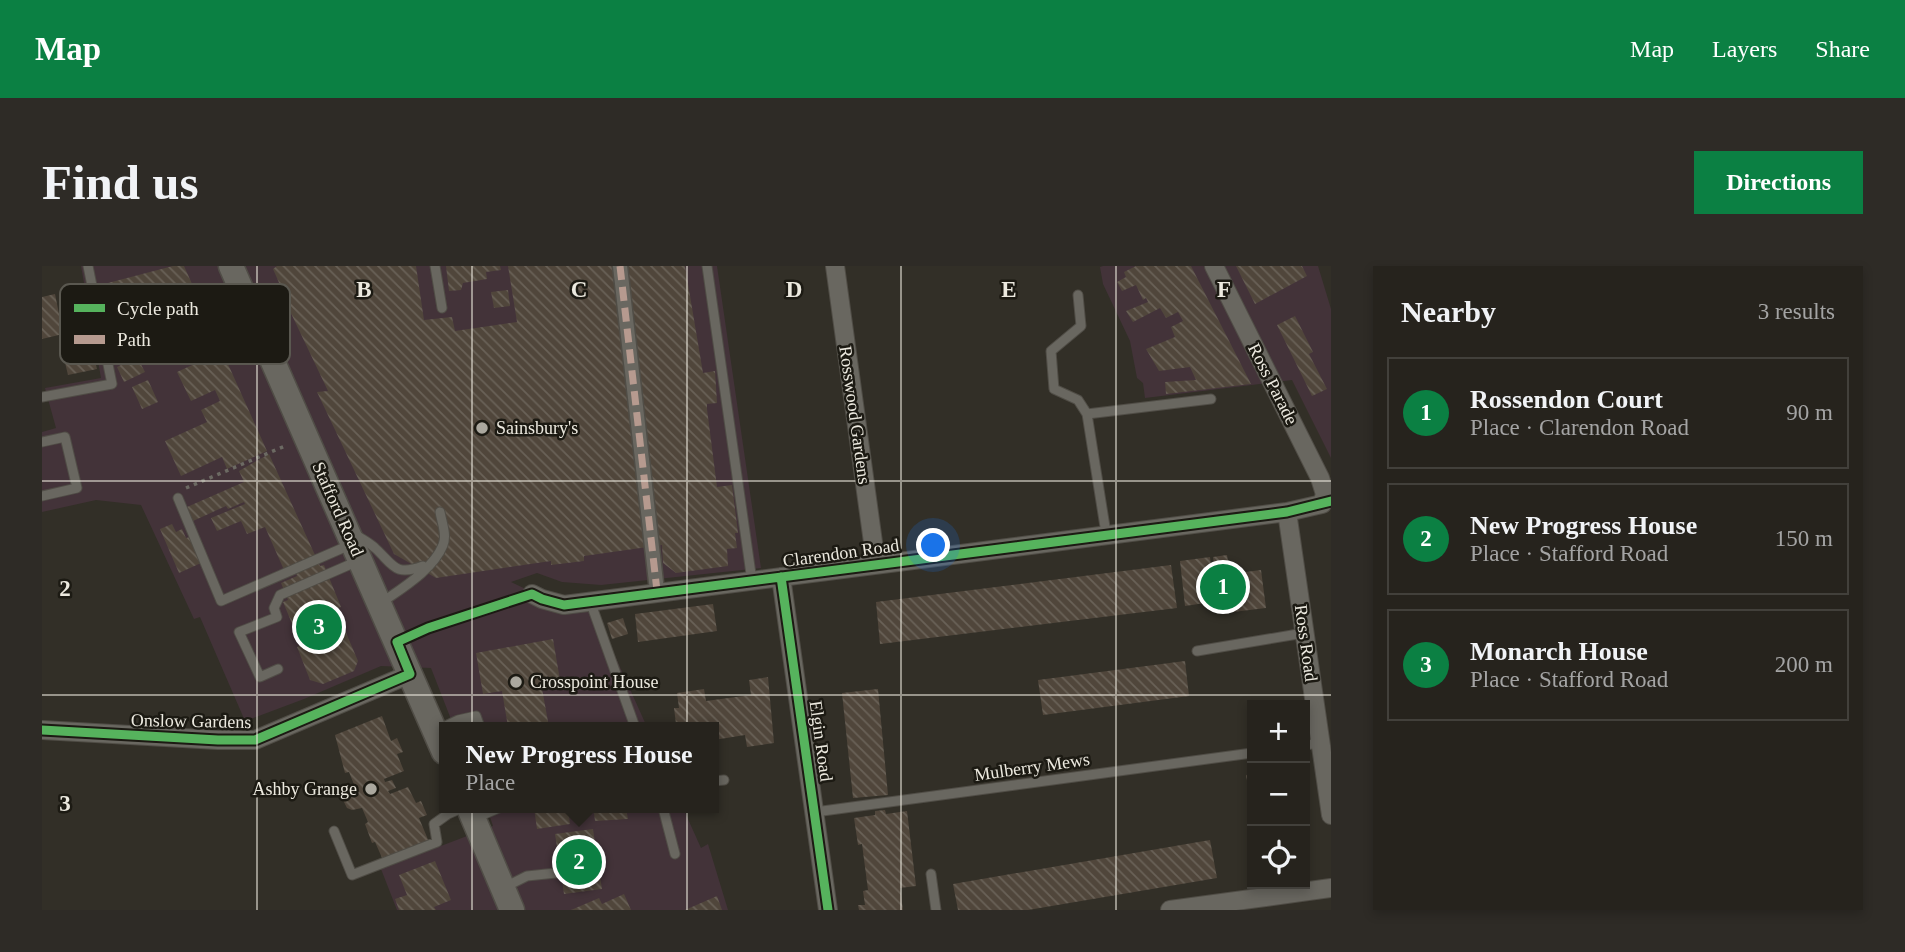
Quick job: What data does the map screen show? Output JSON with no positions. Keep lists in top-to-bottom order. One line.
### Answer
{"streets":{"main road":["Stafford Road"],"street":["Ross Parade","Rosswood Gardens","Clarendon Road","Ross Road","Onslow Gardens","Elgin Road"],"lane":["Mulberry Mews"]},"crossings":[["Ross Parade","Clarendon Road"],["Rosswood Gardens","Clarendon Road"],["Stafford Road","Onslow Gardens"],["Clarendon Road","Ross Road"],["Clarendon Road","Elgin Road"],["Elgin Road","Mulberry Mews"]],"places":["Sainsbury's","Crosspoint House","Ashby Grange"],"legend":["Cycle path","Path"],"page":{"header":"Map","nav":["Map","Layers","Share"],"buttons":"Directions","title":"Find us","heading":["Nearby","3 results"],"list":[{"mark":"1","name":"Rossendon Court","note":"Place · Clarendon Road","value":"90 m"},{"mark":"2","name":"New Progress House","note":"Place · Stafford Road","value":"150 m"},{"mark":"3","name":"Monarch House","note":"Place · Stafford Road","value":"200 m"}],"pins":["1","3","2"],"map_buttons":["+","−"],"popup":["New Progress House","Place"]},"grid":{"columns":["B","C","D","E","F"],"rows":["2","3"]}}
